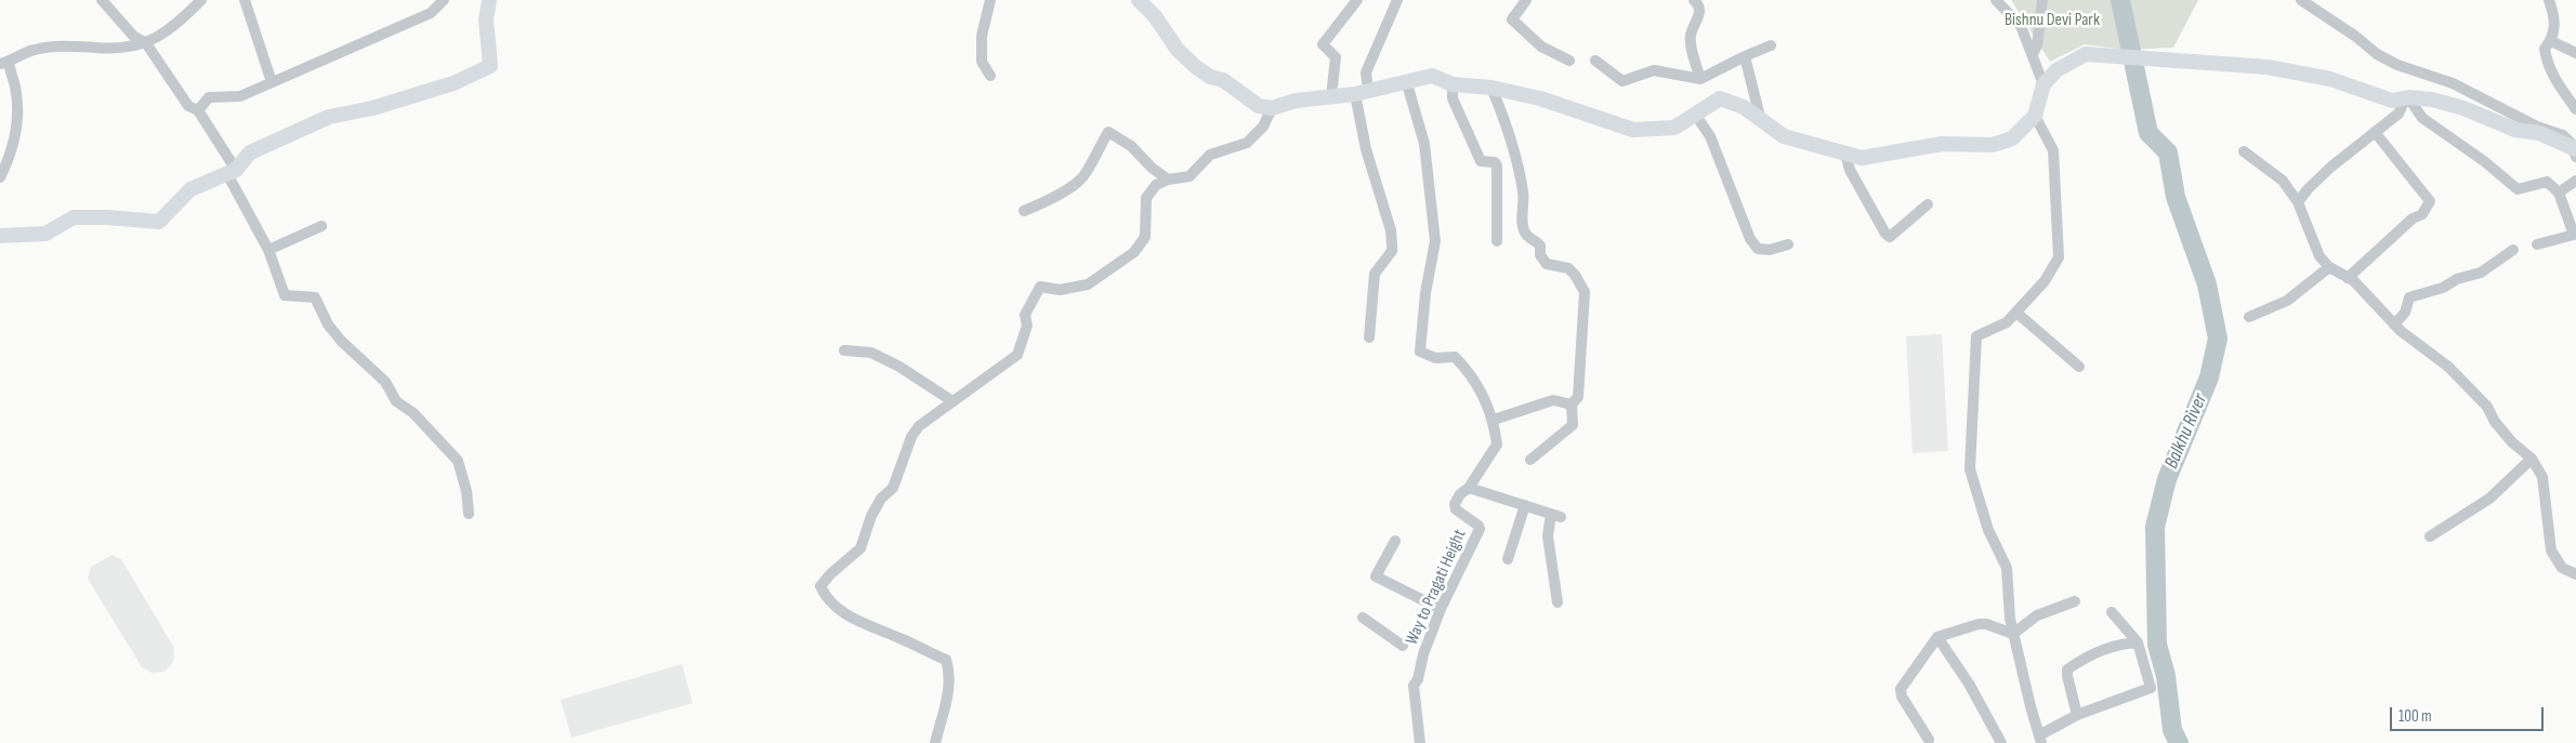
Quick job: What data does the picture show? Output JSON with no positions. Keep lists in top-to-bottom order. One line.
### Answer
{"streets":{"street":["Way to Pragati Height"]},"water":["Balkhu River"],"parks":["Bishnu Devi Park"],"scale_bar":"100 m"}
